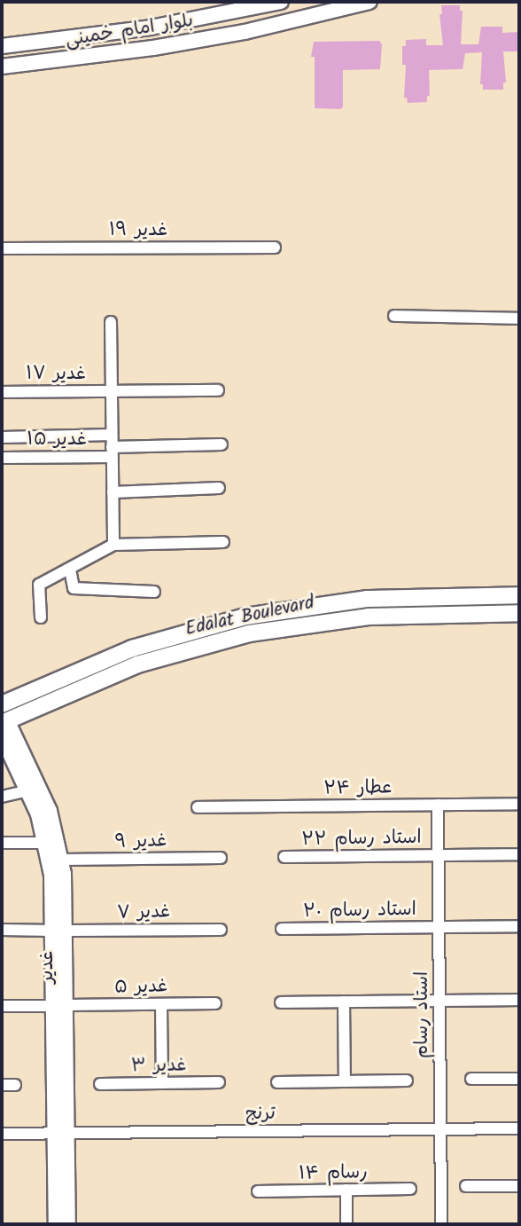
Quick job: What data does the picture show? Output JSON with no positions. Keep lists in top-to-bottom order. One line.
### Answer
{"streets":{"main road":["Edalat Boulevard"],"street":["بلوار امام خمینی","غدیر ۱۹","غدیر ۱۷","غدیر ۱۵","عطار ۲۴","استاد رسام ۲۲","غدیر ۹","استاد رسام ۲۰","غدیر ۷","غدیر","غدیر ۵","استاد رسام","غدیر ۳","ترنج","رسام ۱۴"]},"crossings":[["Edalat Boulevard","غدیر"],["عطار ۲۴","استاد رسام"],["استاد رسام ۲۲","استاد رسام"],["غدیر ۹","غدیر"],["استاد رسام ۲۰","استاد رسام"],["غدیر ۷","غدیر"],["غدیر","غدیر ۵"],["غدیر","ترنج"],["استاد رسام","ترنج"]]}
